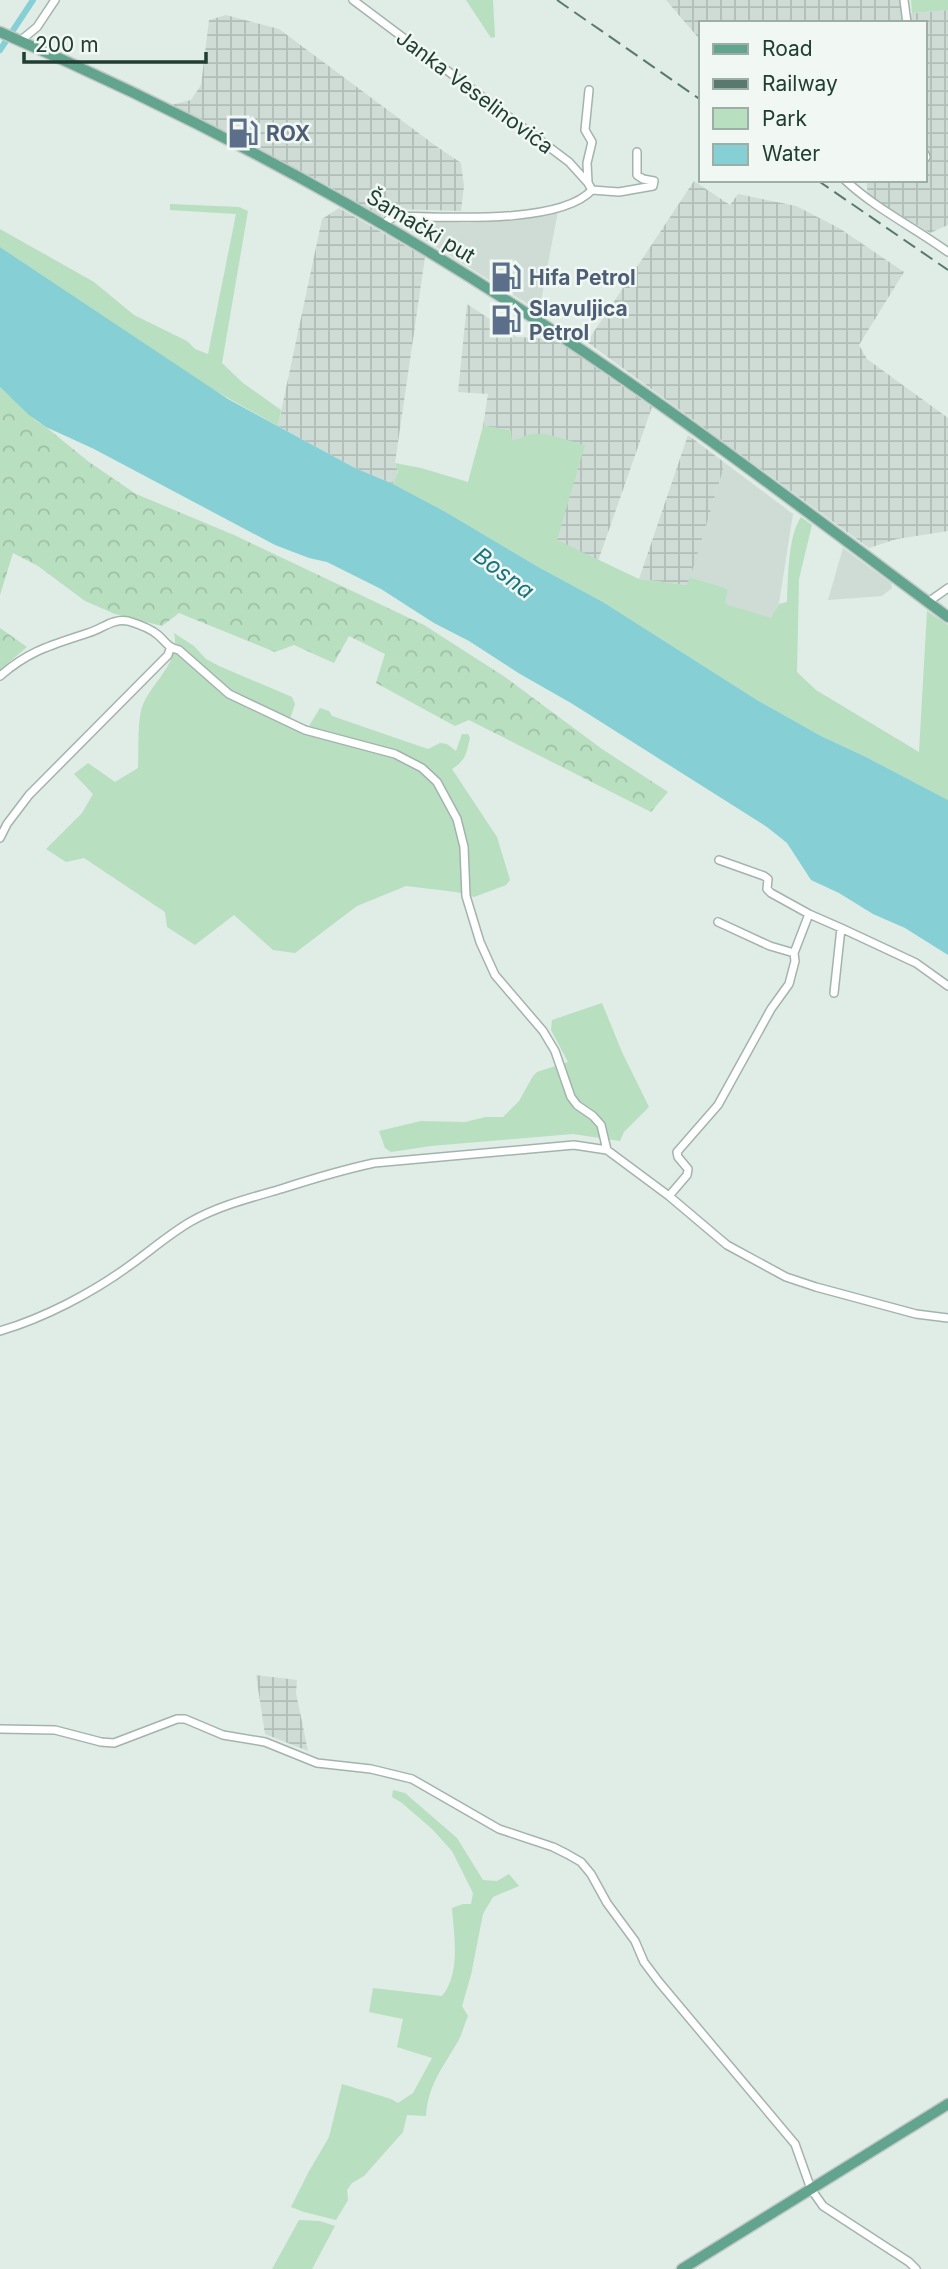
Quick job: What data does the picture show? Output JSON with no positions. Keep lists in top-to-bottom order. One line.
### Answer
{"streets":{"main road":["Šamački put"],"street":["Janka Veselinovića"]},"water":["Bosna"],"places":{"fuel station":["ROX","Hifa Petrol","Slavuljica Petrol"]},"legend":["Road","Railway","Park","Water"],"scale_bar":"200 m"}
